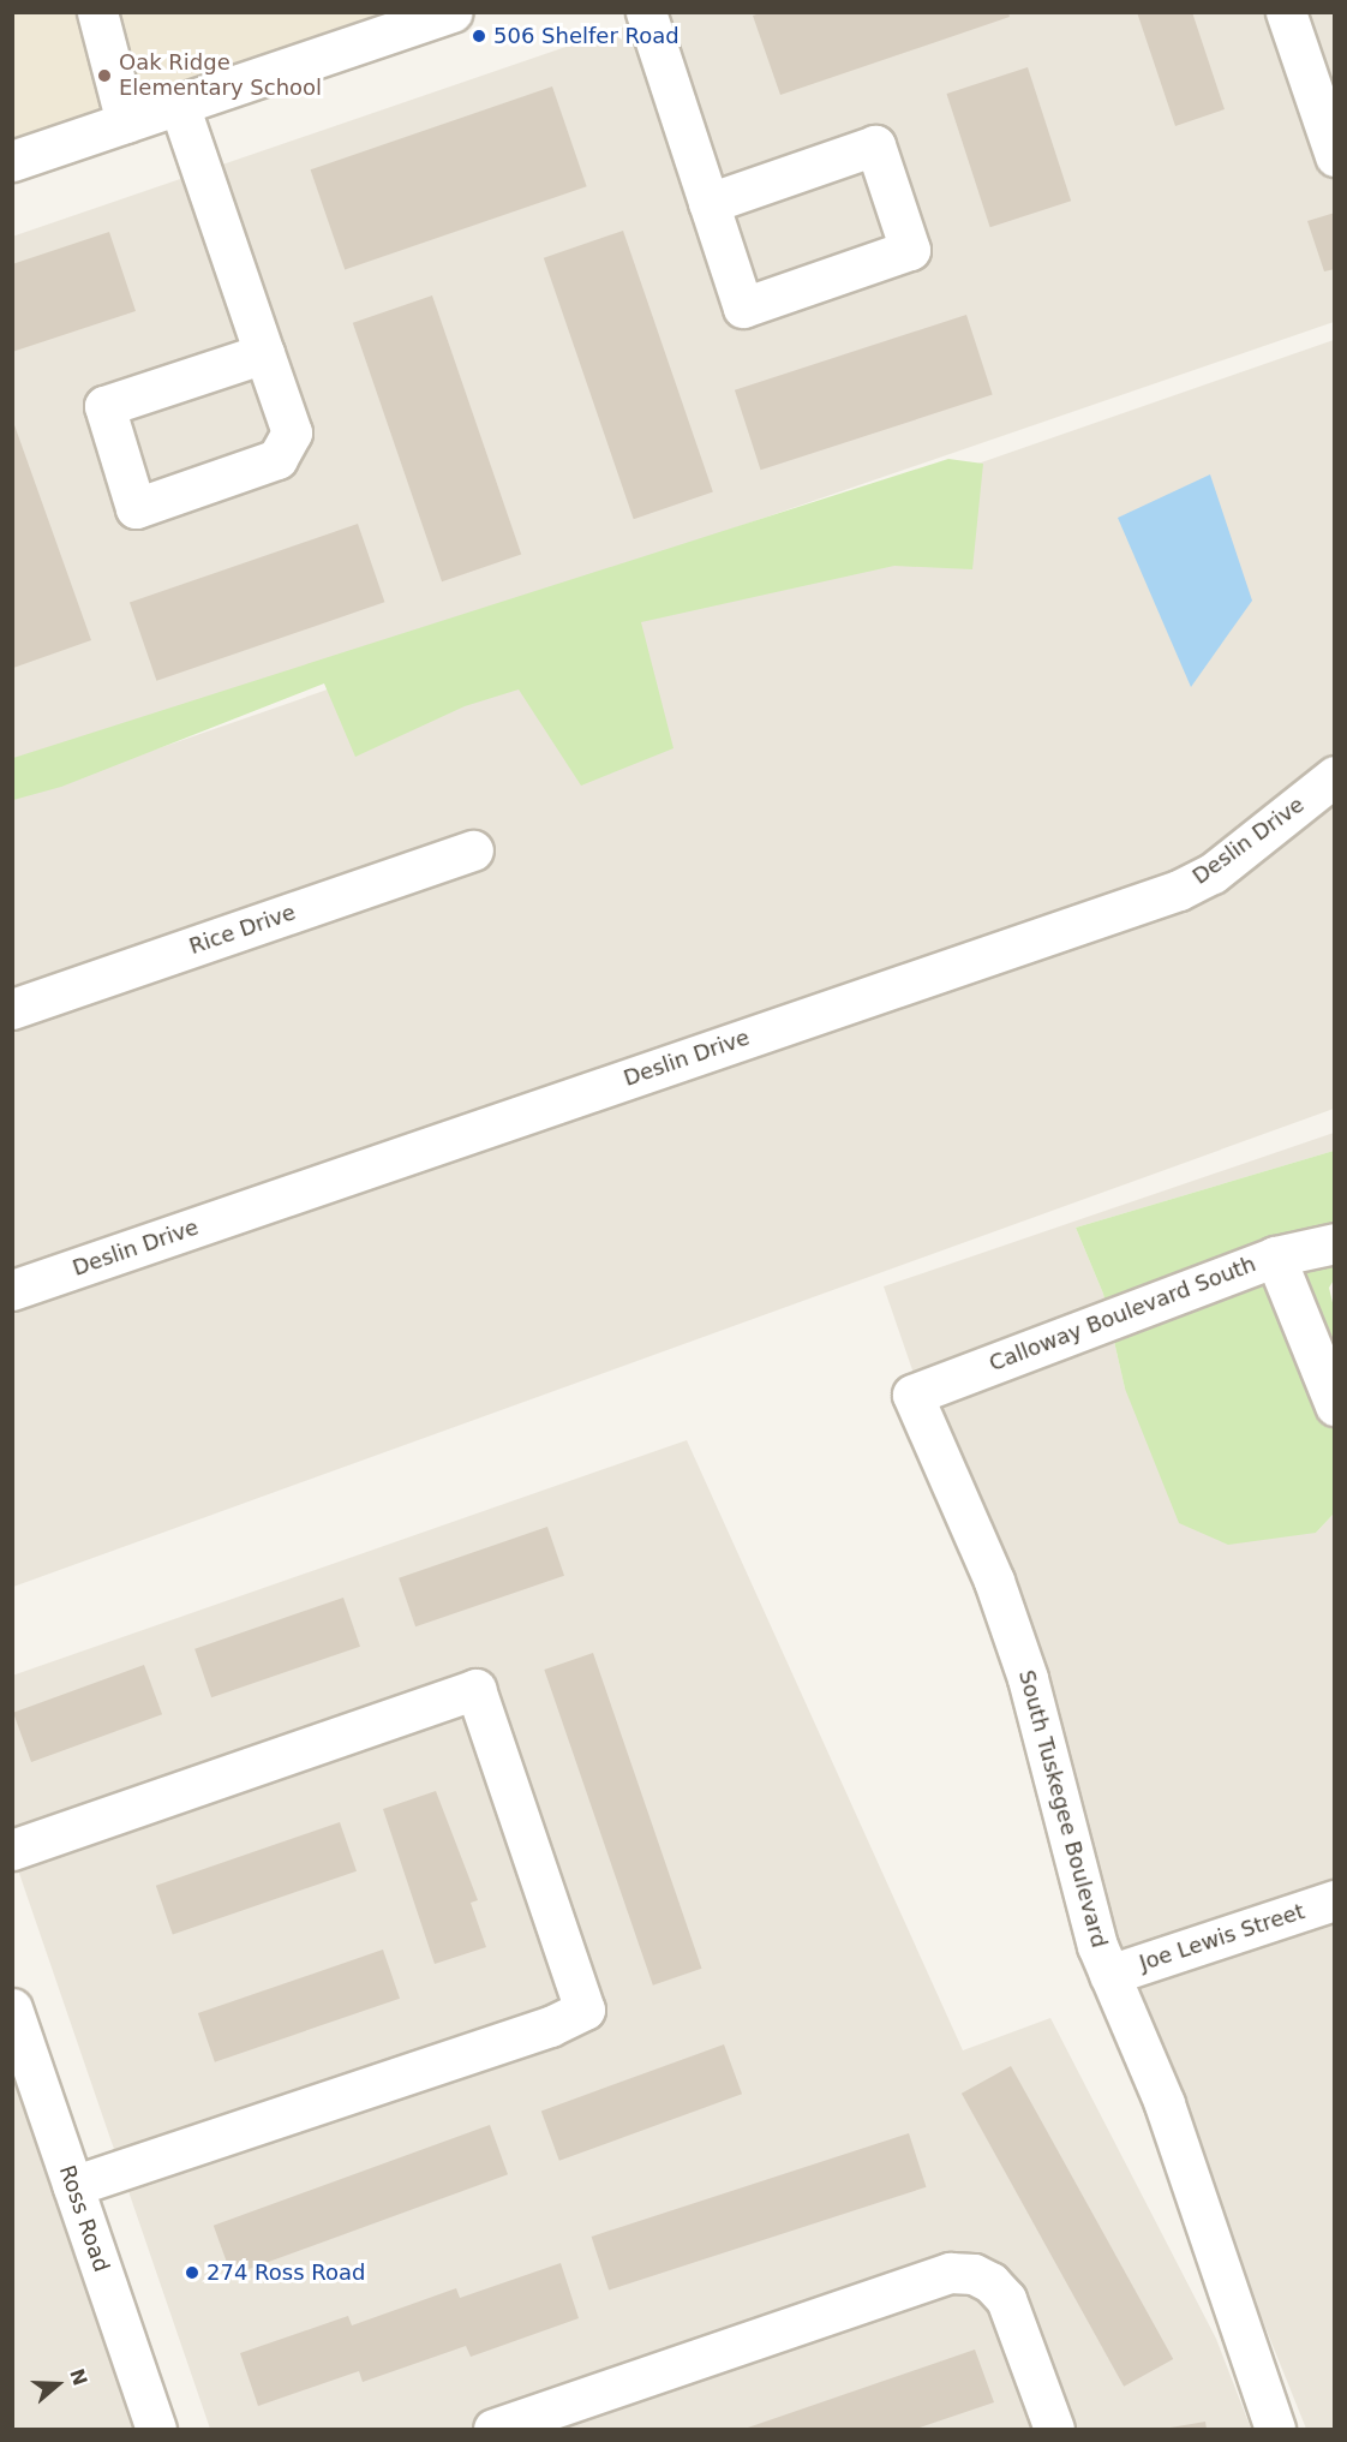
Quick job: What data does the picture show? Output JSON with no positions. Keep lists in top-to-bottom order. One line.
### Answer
{"streets":{"street":["Deslin Drive","Rice Drive","Calloway Boulevard South","South Tuskegee Boulevard","Joe Lewis Street","Ross Road"]},"crossings":[["Calloway Boulevard South","South Tuskegee Boulevard"],["South Tuskegee Boulevard","Joe Lewis Street"]],"places":["506 Shelfer Road","Oak Ridge Elementary School","274 Ross Road"],"north":"right"}
